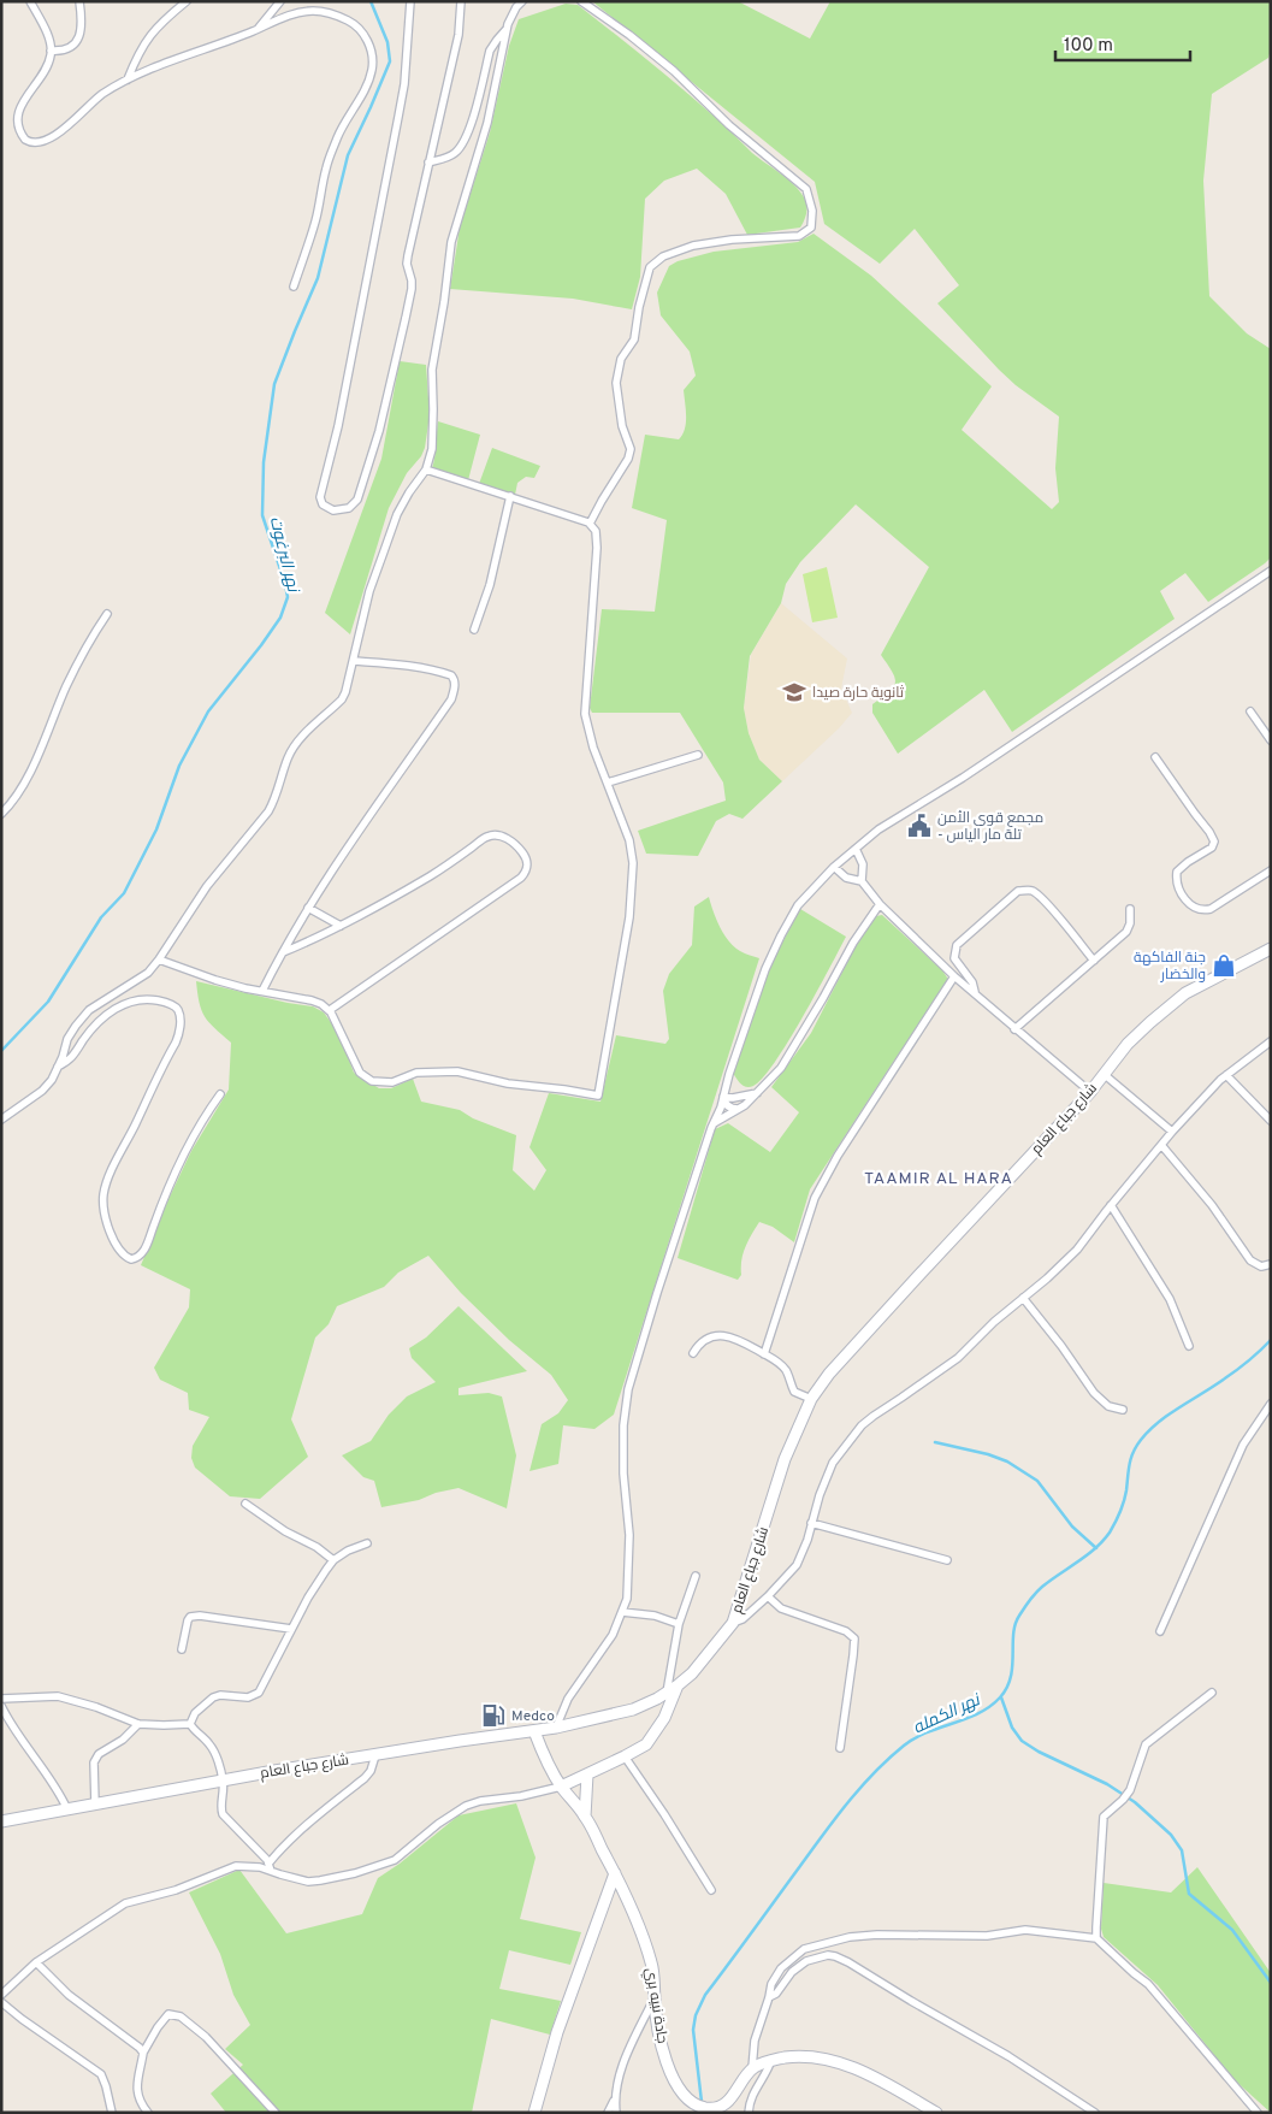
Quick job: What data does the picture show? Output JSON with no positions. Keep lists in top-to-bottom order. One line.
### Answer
{"streets":{"main road":["شارع جباع العام","جادة نبيه بري"]},"crossings":[["شارع جباع العام","جادة نبيه بري"]],"districts":["TAAMIR AL HARA"],"water":["نهر البرغوت","نهر الكمله"],"places":{"school or university":["ثانوية حارة صيدا"],"public building":["مجمع قوى الأمن - تلة مار الياس"],"shop":["جنة الفاكهة والخضار"],"fuel station":["Medco"]},"scale_bar":"100 m"}
